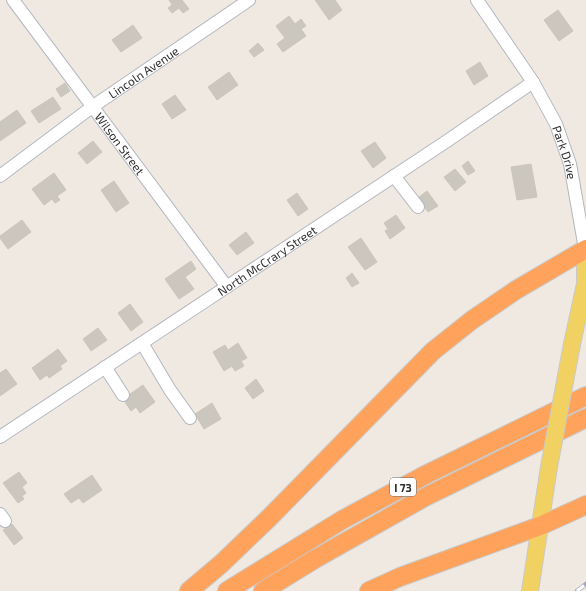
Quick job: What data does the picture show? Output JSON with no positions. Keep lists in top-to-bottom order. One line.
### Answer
{"streets":{"highway":["I 73"],"main road":["Park Drive"],"street":["Lincoln Avenue","Wilson Street","North McCrary Street"]},"crossings":[["Lincoln Avenue","Wilson Street"],["Wilson Street","North McCrary Street"],["Park Drive","North McCrary Street"]]}
